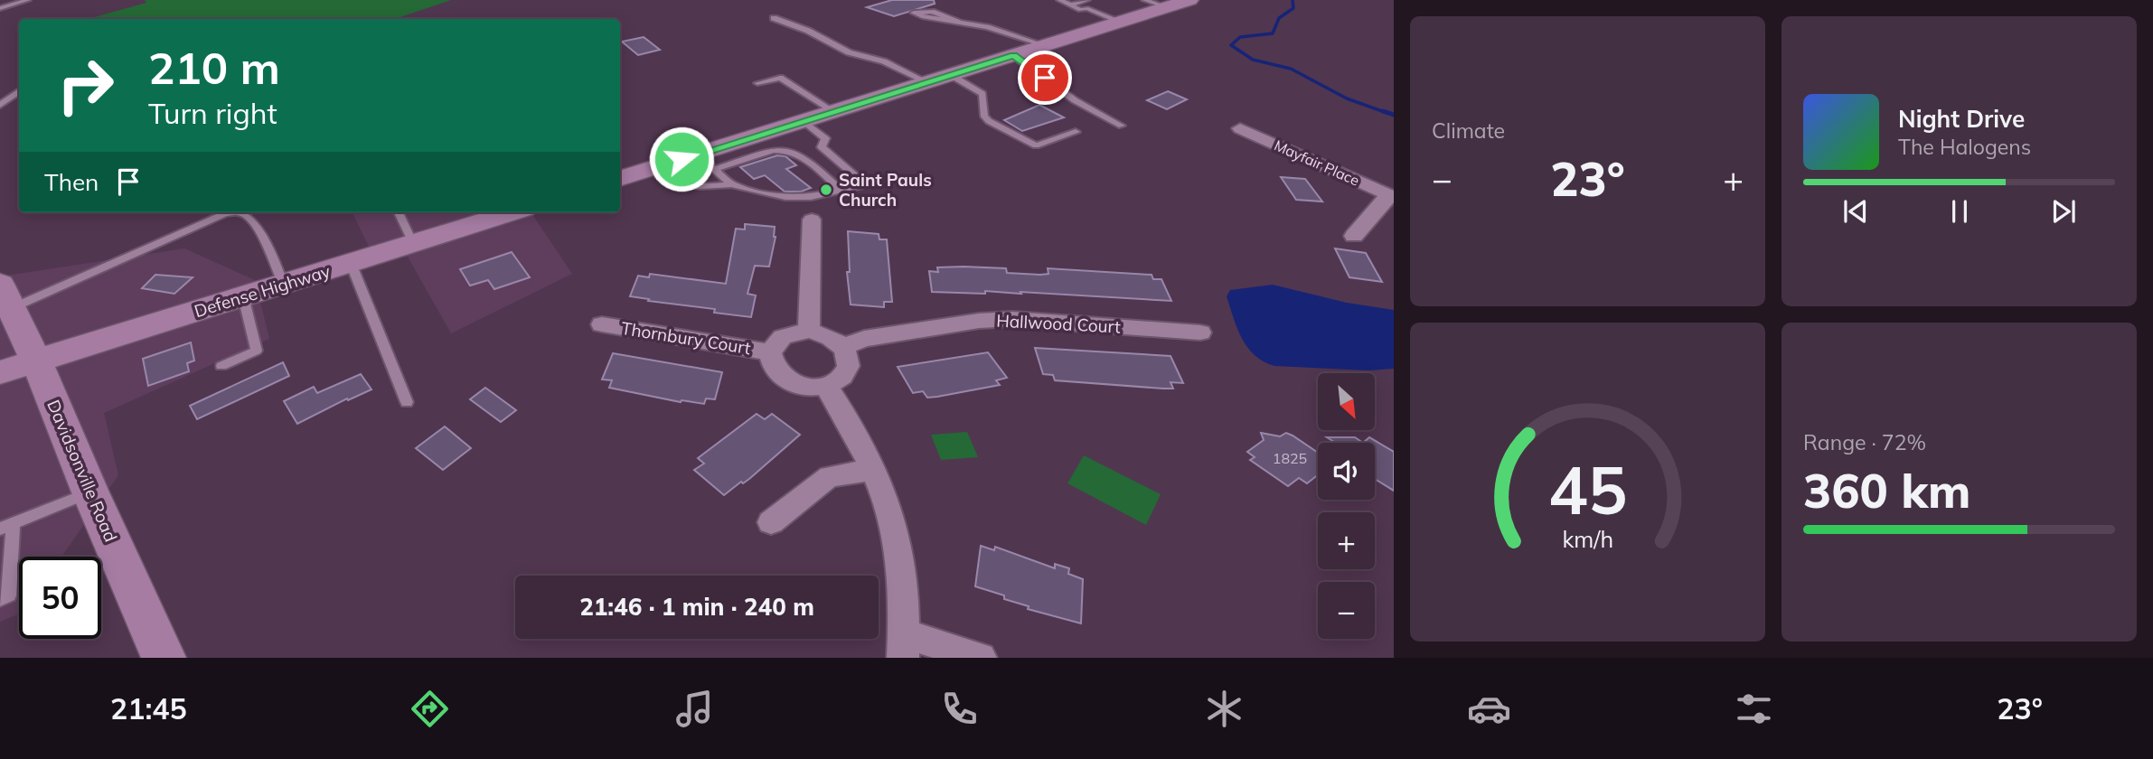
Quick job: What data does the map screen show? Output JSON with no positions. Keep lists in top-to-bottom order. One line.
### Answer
{"streets":{"main road":["Defense Highway","Davidsonville Road"],"street":["Mayfair Place","Hallwood Court","Thornbury Court"]},"crossings":[["Defense Highway","Davidsonville Road"],["Hallwood Court","Thornbury Court"]],"places":["Saint Pauls Church"],"house_numbers":["1825"],"north":"bottom right","page":{"tile":["Climate",["Range · 72%","360 km"]],"turn":["210 m","Turn right"],"song":["Night Drive","The Halogens"],"then":"Then","heat":["−","23°","+"],"map_buttons":["+","−"],"limit":"50","trip":"21:46 · 1 min · 240 m","tabs":["21:45","23°"],"gauge":["45","km/h"]}}
